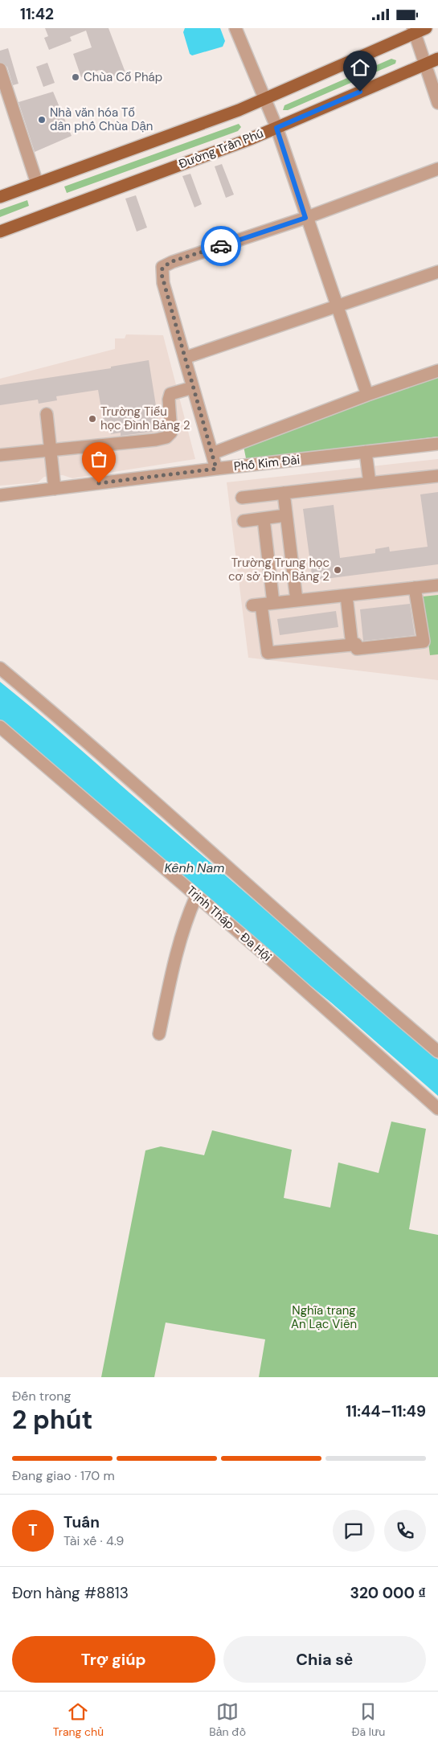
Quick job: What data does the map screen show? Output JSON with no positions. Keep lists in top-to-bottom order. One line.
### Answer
{"streets":{"main road":["Đường Trần Phú"],"street":["Phố Kim Đài","Trịnh Tháp - Đa Hội"]},"water":["Kênh Nam"],"parks":["Nghĩa trang An Lạc Viên"],"places":["Chùa Cổ Pháp","Nhà văn hóa Tổ dân phố Chùa Dận","Trường Tiểu học Đình Bảng 2","Trường Trung học cơ sở Đình Bảng 2"],"page":{"status":"11:42","heading":["2 phút","Đến trong","11:44–11:49"],"panel":["Tuấn","Tài xế · 4.9","Đơn hàng #8813","320 000 ₫"],"bar":"Đang giao · 170 m","round":"T","buttons":["Trợ giúp","Chia sẻ"],"tabs":["Trang chủ","Bản đồ","Đã lưu"]}}
